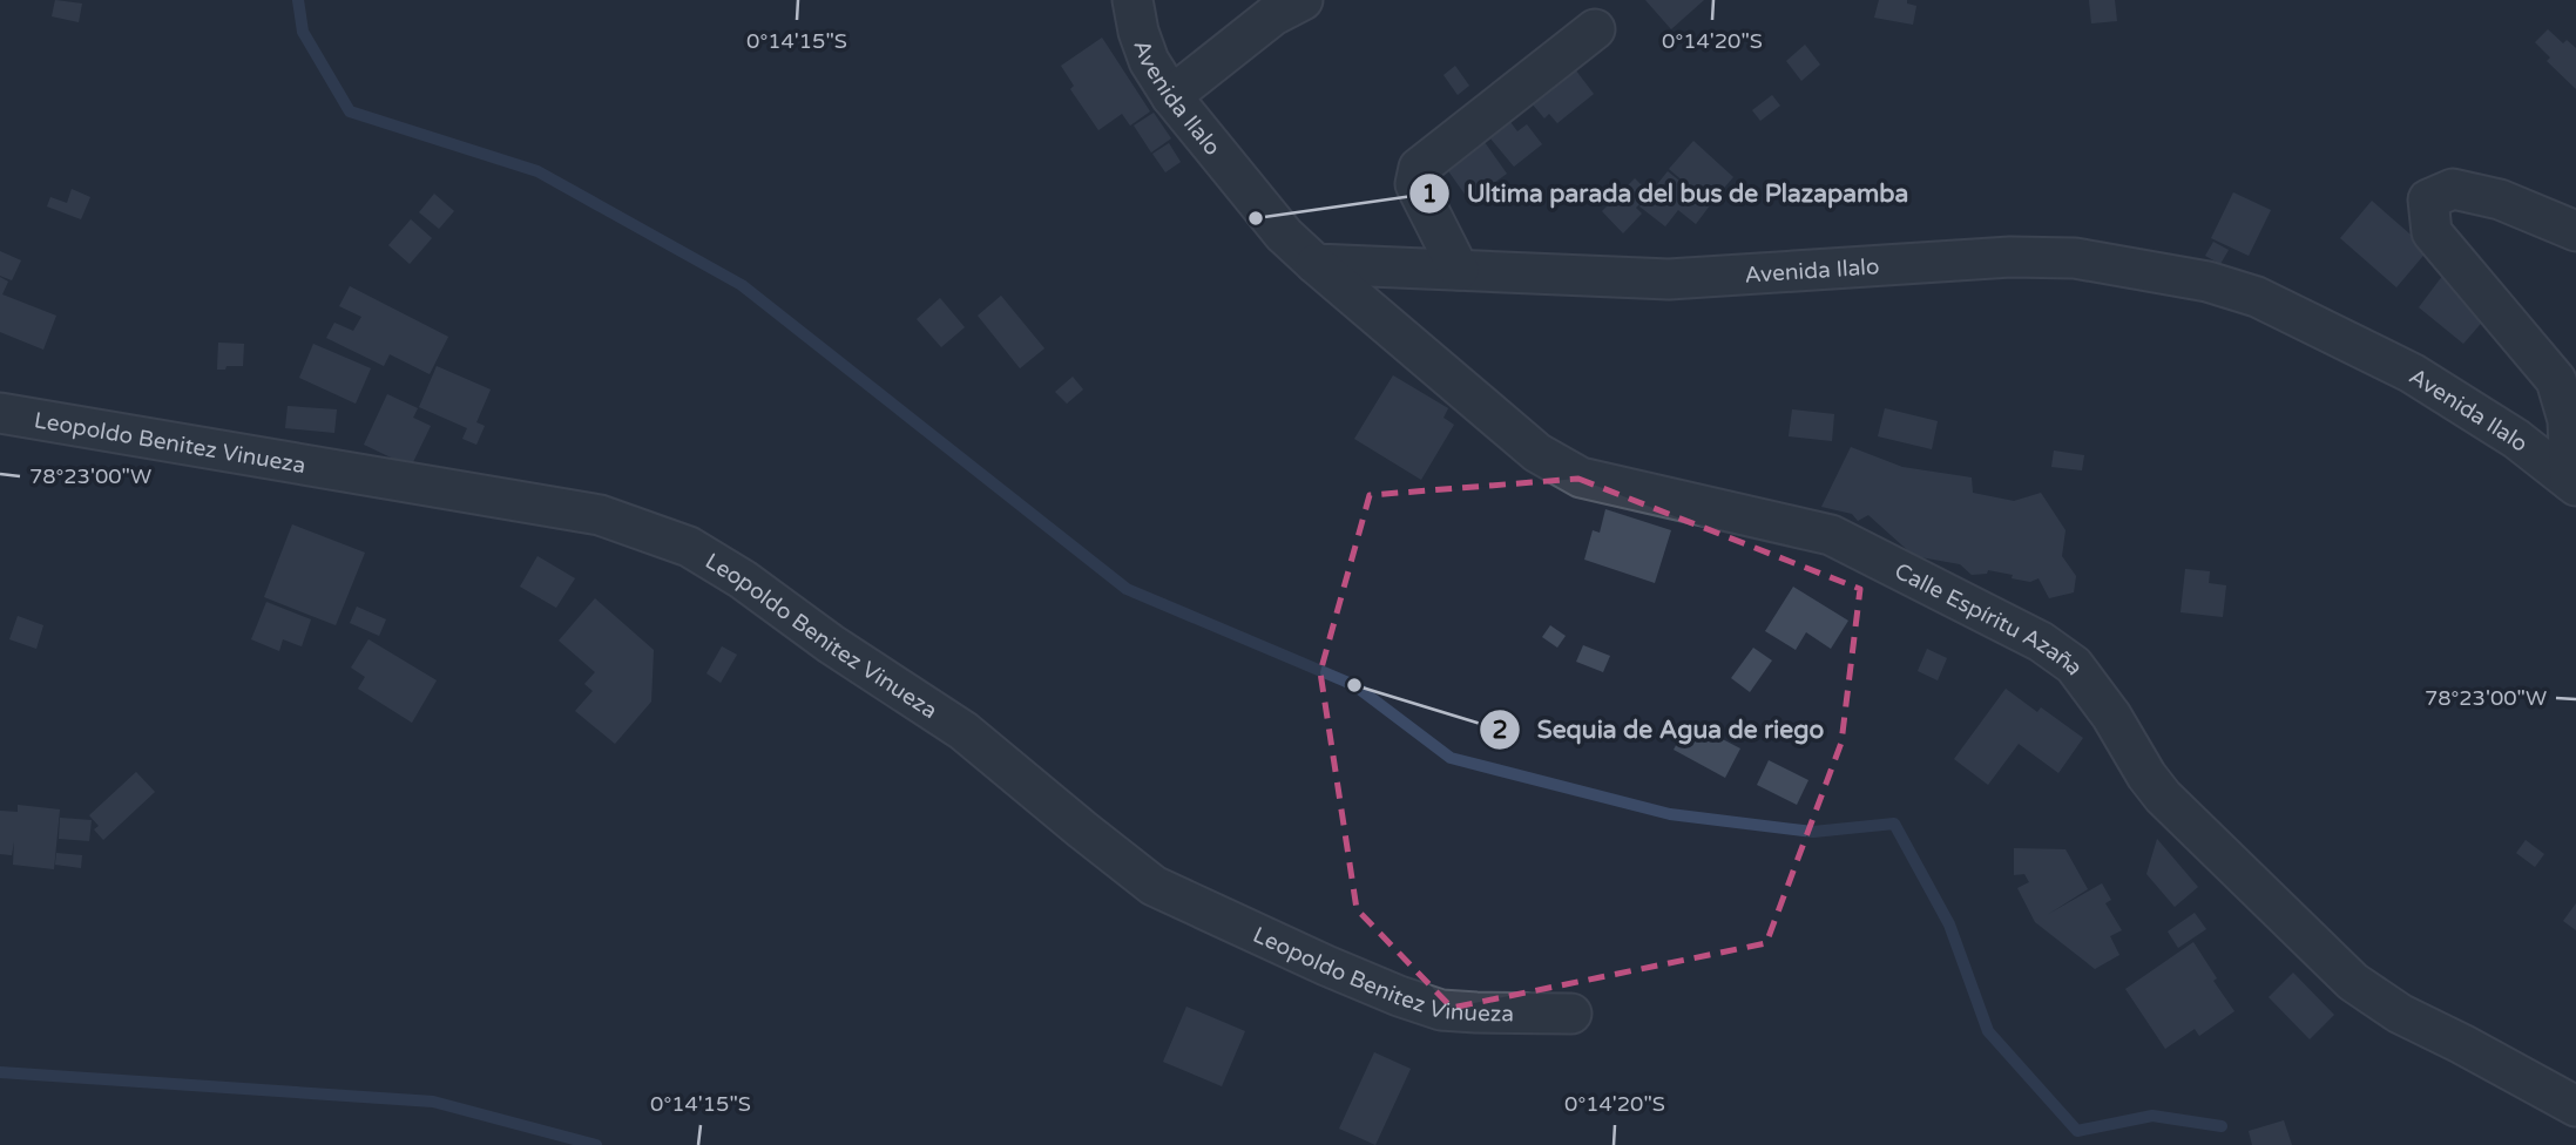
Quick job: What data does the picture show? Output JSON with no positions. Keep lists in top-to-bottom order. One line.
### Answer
{"streets":{"street":["Avenida Ilalo","Leopoldo Benitez Vinueza","Calle Espíritu Azaña"]},"crossings":[["Avenida Ilalo","Calle Espíritu Azaña"]],"places":["Ultima parada del bus de Plazapamba","Sequia de Agua de riego"],"coordinates":["0°14'15\"S","0°14'20\"S","78°23'00\"W"]}
